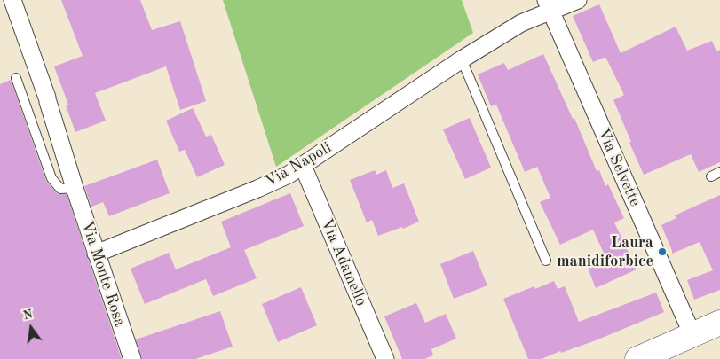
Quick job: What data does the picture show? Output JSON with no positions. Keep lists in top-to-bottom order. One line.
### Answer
{"streets":{"street":["Via Napoli","Via Selvette","Via Adamello","Via Monte Rosa"]},"crossings":[["Via Napoli","Via Selvette"],["Via Napoli","Via Adamello"],["Via Napoli","Via Monte Rosa"]],"places":["Laura manidiforbice"],"north":"top"}
